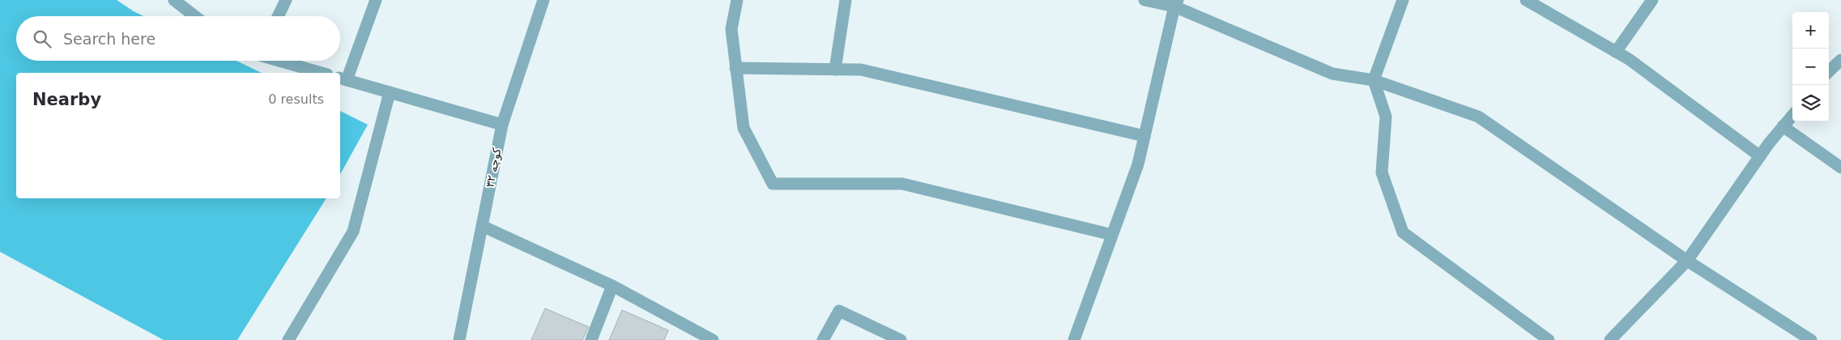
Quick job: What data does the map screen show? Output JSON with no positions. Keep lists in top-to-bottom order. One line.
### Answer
{"streets":{"street":["کوچه ۳۲"]},"page":{"map_buttons":["+","−"],"search":"Search here","heading":["Nearby","0 results"]}}
